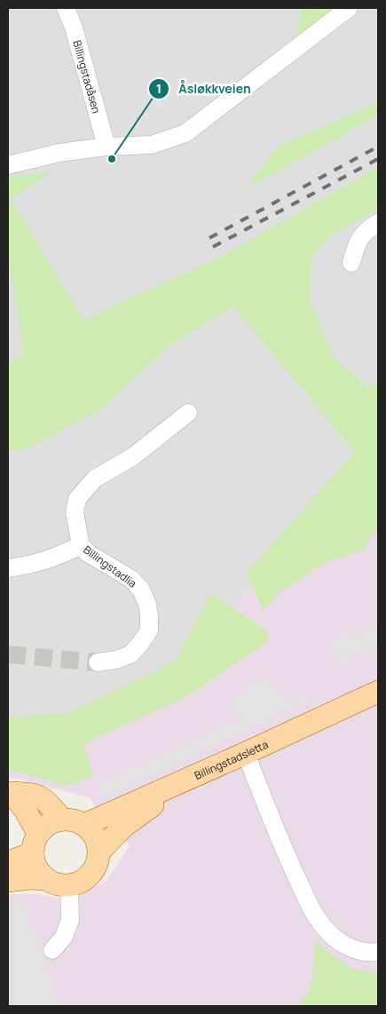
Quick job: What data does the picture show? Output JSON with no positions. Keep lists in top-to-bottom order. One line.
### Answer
{"streets":{"main road":["Billingstadsletta"],"street":["Billingstadåsen","Billingstadlia"]},"places":["Åsløkkveien"]}
